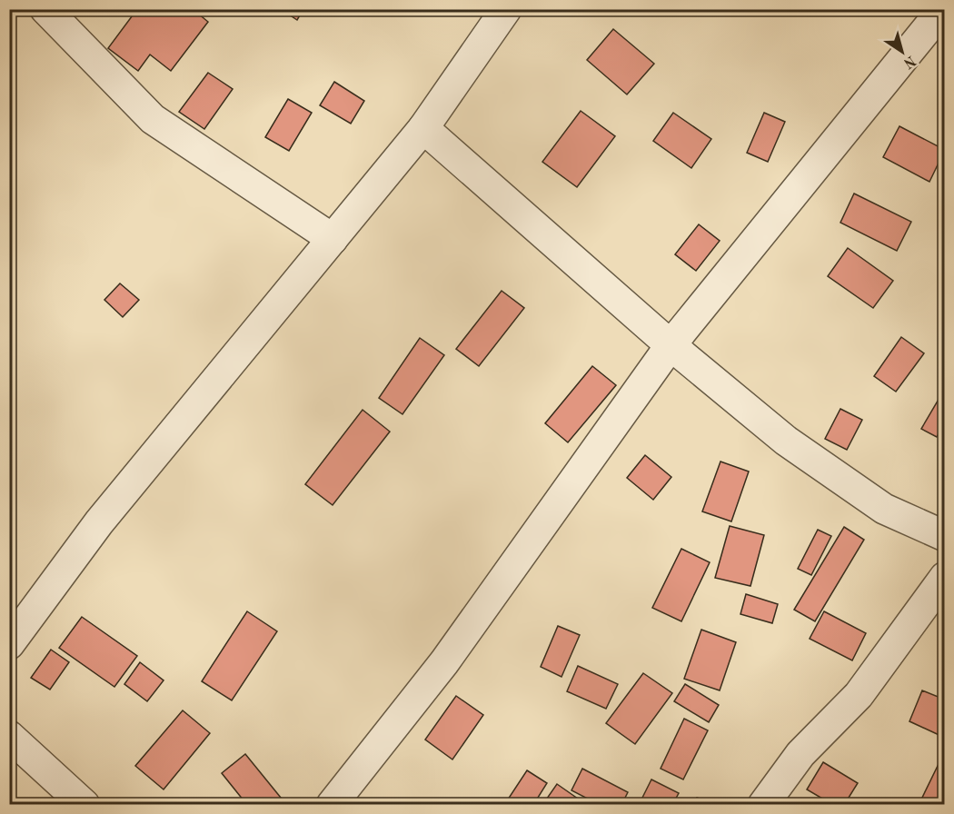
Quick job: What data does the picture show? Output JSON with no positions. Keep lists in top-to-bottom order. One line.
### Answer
{"north":"bottom right"}
